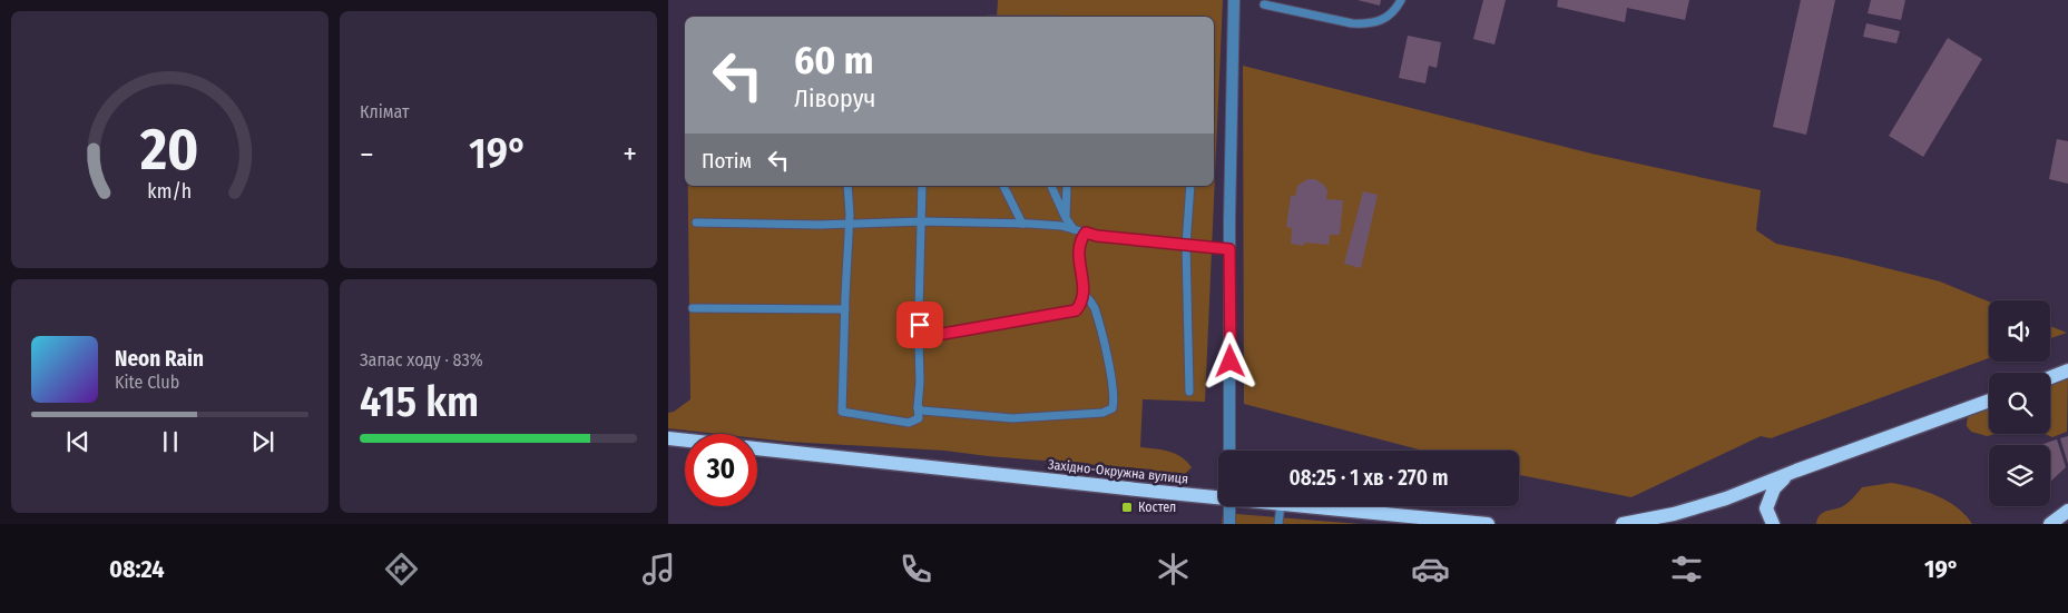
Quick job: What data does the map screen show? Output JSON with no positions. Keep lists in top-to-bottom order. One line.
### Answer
{"streets":{"main road":["Західно-Окружна вулиця"]},"places":{"transit":["Костел"]},"page":{"tile":["Клімат",["Запас ходу · 83%","415 km"]],"turn":["60 m","Ліворуч"],"heat":["−","19°","+"],"then":"Потім","song":["Neon Rain","Kite Club"],"limit":"30","trip":"08:25 · 1 хв · 270 m","tabs":["08:24","19°"],"gauge":["20","km/h"]}}
